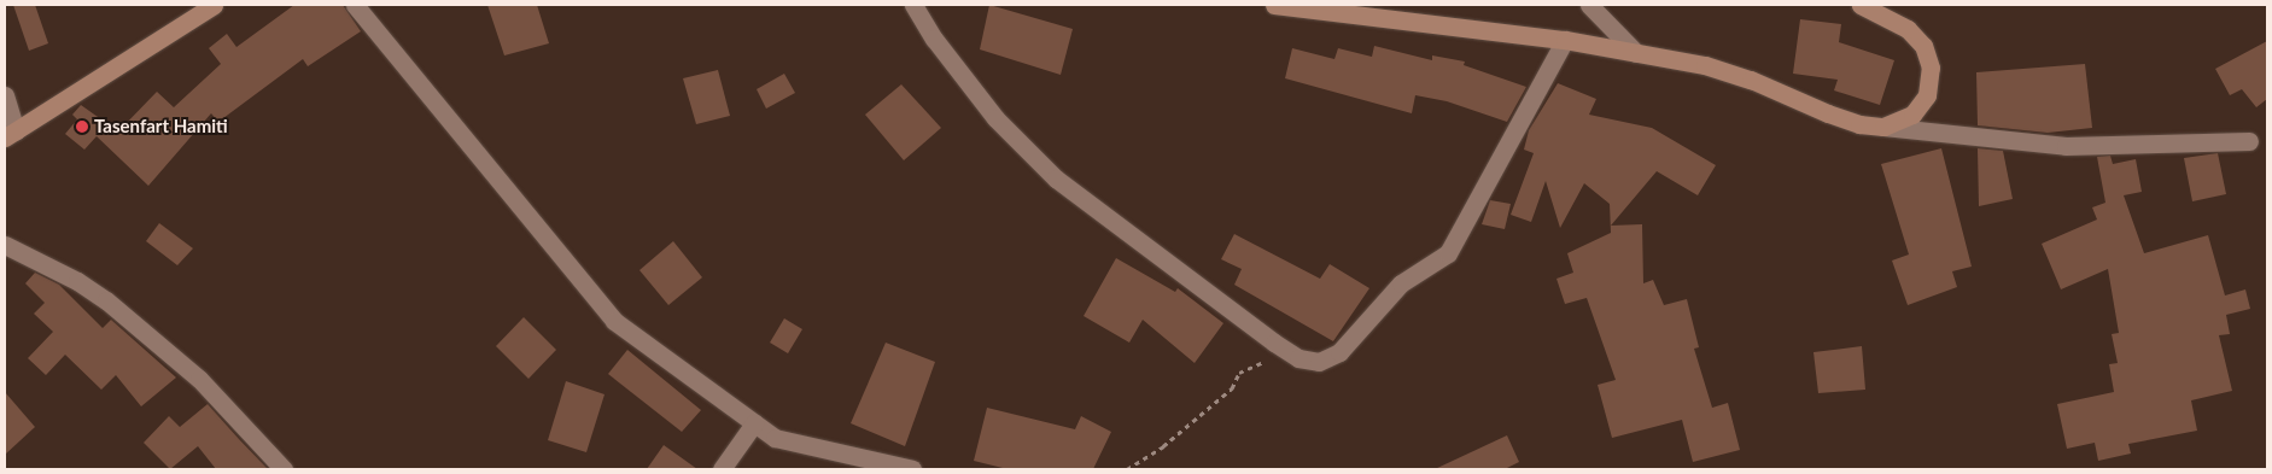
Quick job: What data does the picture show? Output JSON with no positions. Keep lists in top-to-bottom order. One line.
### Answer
{"places":["Tasenfart Hamiti"]}
